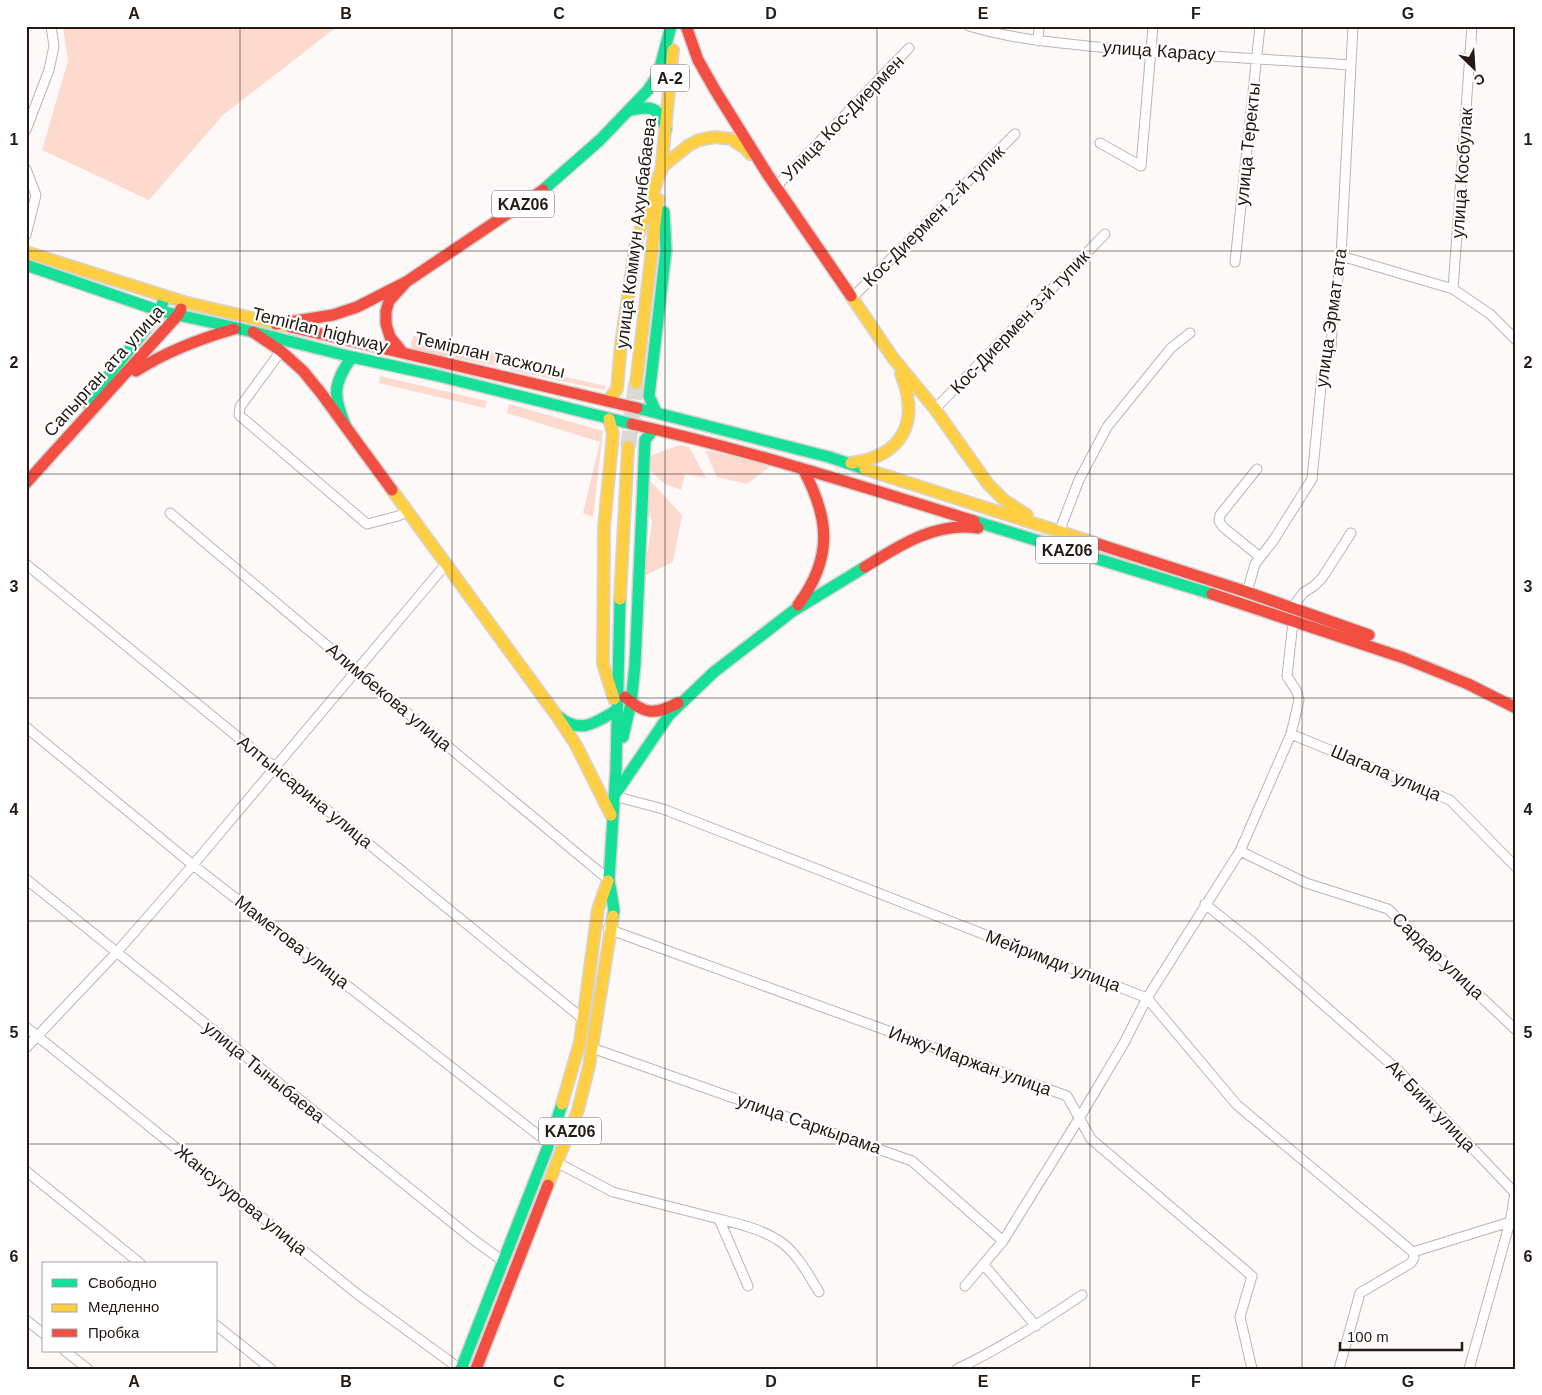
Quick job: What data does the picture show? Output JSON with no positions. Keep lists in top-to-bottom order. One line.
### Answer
{"streets":{"main road":["A-2","KАZ06","улица Коммун Ахунбабаева","Temirlan highway","Темірлан тасжолы","Сапырган ата улица"],"street":["улица Карасу","Улица Кос-Диермен","улица Теректы","улица Косбулак","Кос-Диермен 2-й тупик","улица Эрмат ата","Кос-Диермен 3-й тупик","Алимбекова улица","Шагала улица","Алтынсарина улица","Маметова улица","Сардар улица","Мейримди улица","Инжу-Маржан улица","улица Тыныбаева","Ак Биик улица","улица Саркырама","Жансугурова улица"]},"crossings":[["улица Карасу","улица Теректы"],["улица Карасу","улица Эрмат ата"],["KАZ06","улица Эрмат ата"],["KАZ06","Temirlan highway"],["KАZ06","Темірлан тасжолы"],["KАZ06","Алимбекова улица"],["KАZ06","Алтынсарина улица"],["KАZ06","Маметова улица"],["KАZ06","Мейримди улица"],["KАZ06","Инжу-Маржан улица"],["KАZ06","улица Тыныбаева"],["KАZ06","улица Саркырама"],["KАZ06","Жансугурова улица"],["Temirlan highway","Темірлан тасжолы"],["Temirlan highway","Сапырган ата улица"]],"legend":["Свободно","Медленно","Пробка"],"scale_bar":"100 m","north":"bottom right","grid":{"columns":["A","B","C","D","E","F","G"],"rows":["1","2","3","4","5","6"]}}
